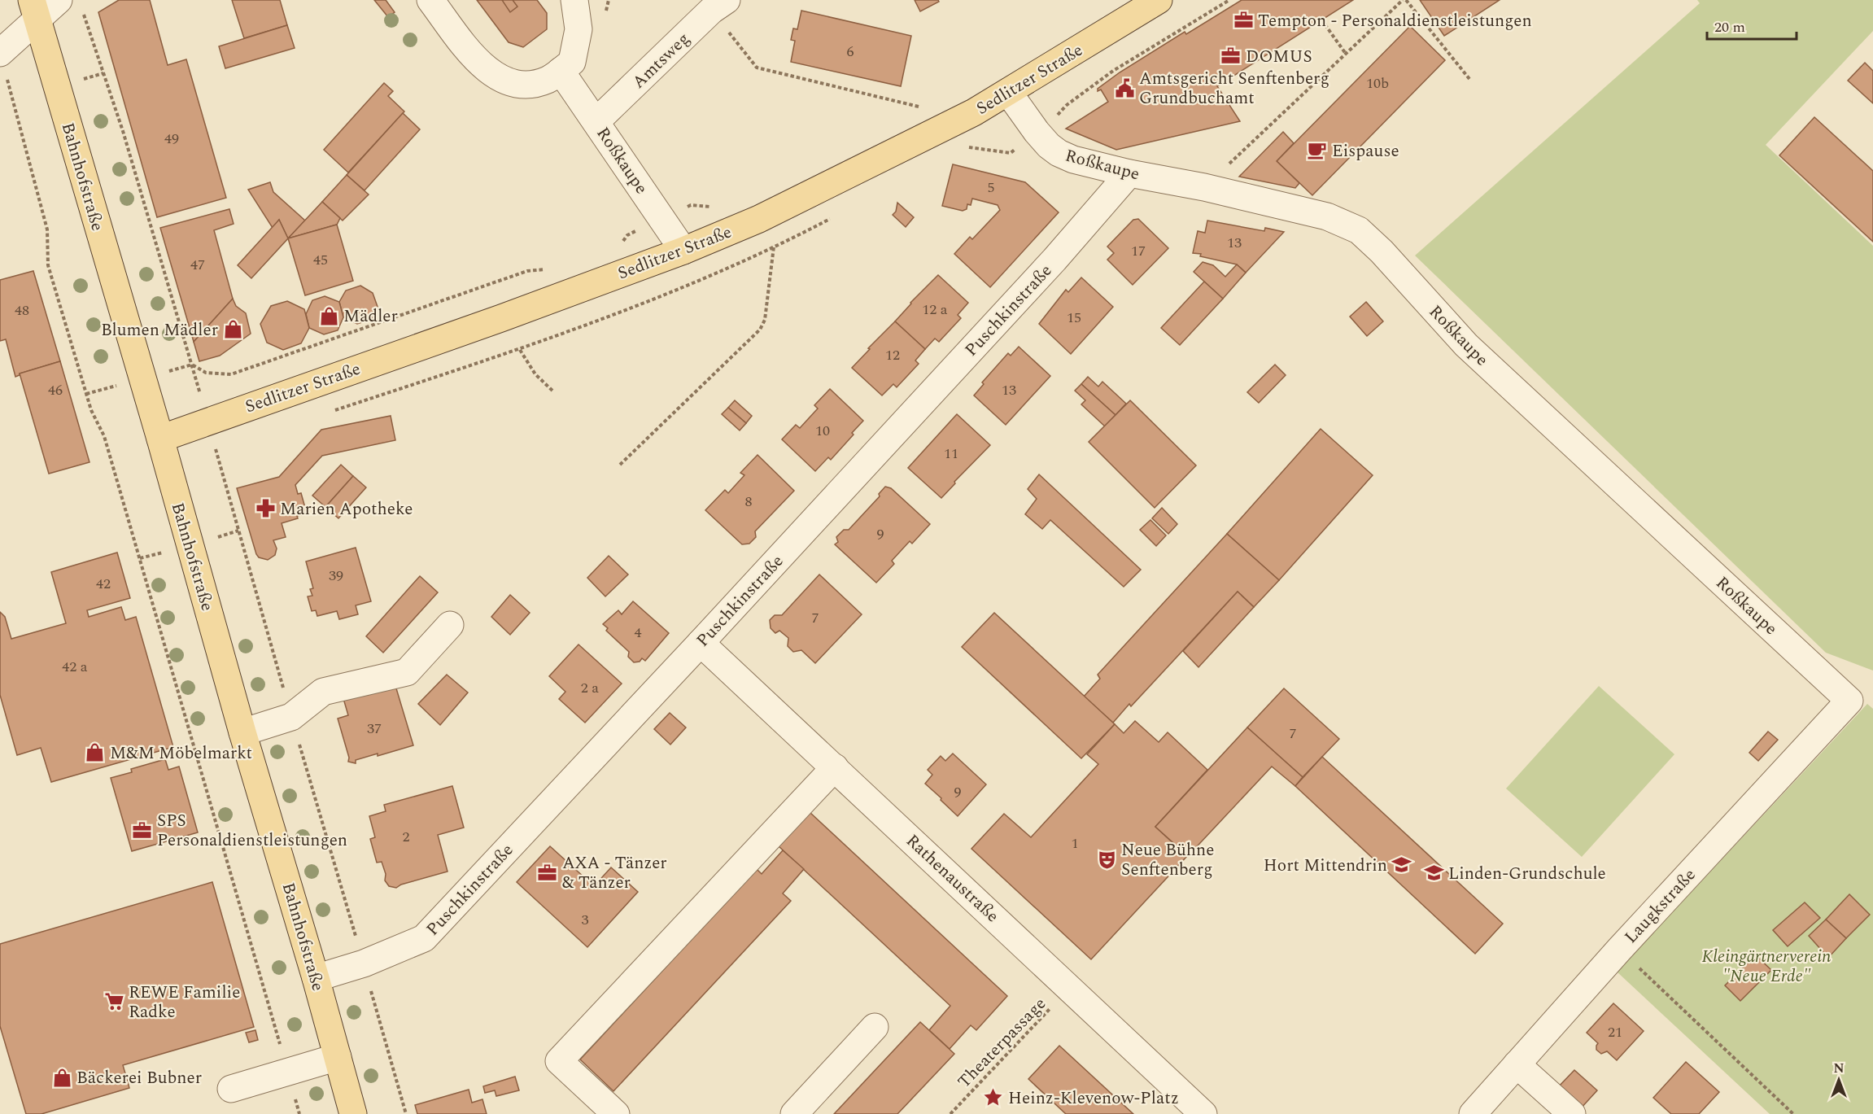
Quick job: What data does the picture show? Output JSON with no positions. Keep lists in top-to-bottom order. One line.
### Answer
{"streets":{"main road":["Sedlitzer Straße","Bahnhofstraße"],"street":["Amtsweg","Roßkaupe","Puschkinstraße","Rathenaustraße","Laugkstraße"],"path":["Theaterpassage"]},"crossings":[["Amtsweg","Roßkaupe"],["Sedlitzer Straße","Roßkaupe"],["Sedlitzer Straße","Bahnhofstraße"],["Roßkaupe","Puschkinstraße"],["Roßkaupe","Laugkstraße"],["Bahnhofstraße","Puschkinstraße"],["Puschkinstraße","Rathenaustraße"],["Rathenaustraße","Theaterpassage"]],"parks":["Kleingärtnerverein \"Neue Erde\""],"places":{"office":["Tempton - Personaldienstleistungen","DOMUS","SPS Personaldienstleistungen","AXA - Tänzer & Tänzer"],"public building":["Amtsgericht Senftenberg Grundbuchamt"],"cafe":["Eispause"],"shop":["Mädler","Blumen Mädler","M&M Möbelmarkt","Bäckerei Bubner"],"pharmacy":["Marien Apotheke"],"theatre":["Neue Bühne Senftenberg"],"school or university":["Hort Mittendrin","Linden-Grundschule"],"supermarket":["REWE Familie Radke"],"place":["Heinz-Klevenow-Platz"]},"house_numbers":["6","10b","49","5","13","17","45","47","12 a","48","15","12","46","13","10","11","8","9","39","42","7","4","42 a","2 a","37","7","9","2","1","3","21"],"scale_bar":"20 m","north":"top"}
